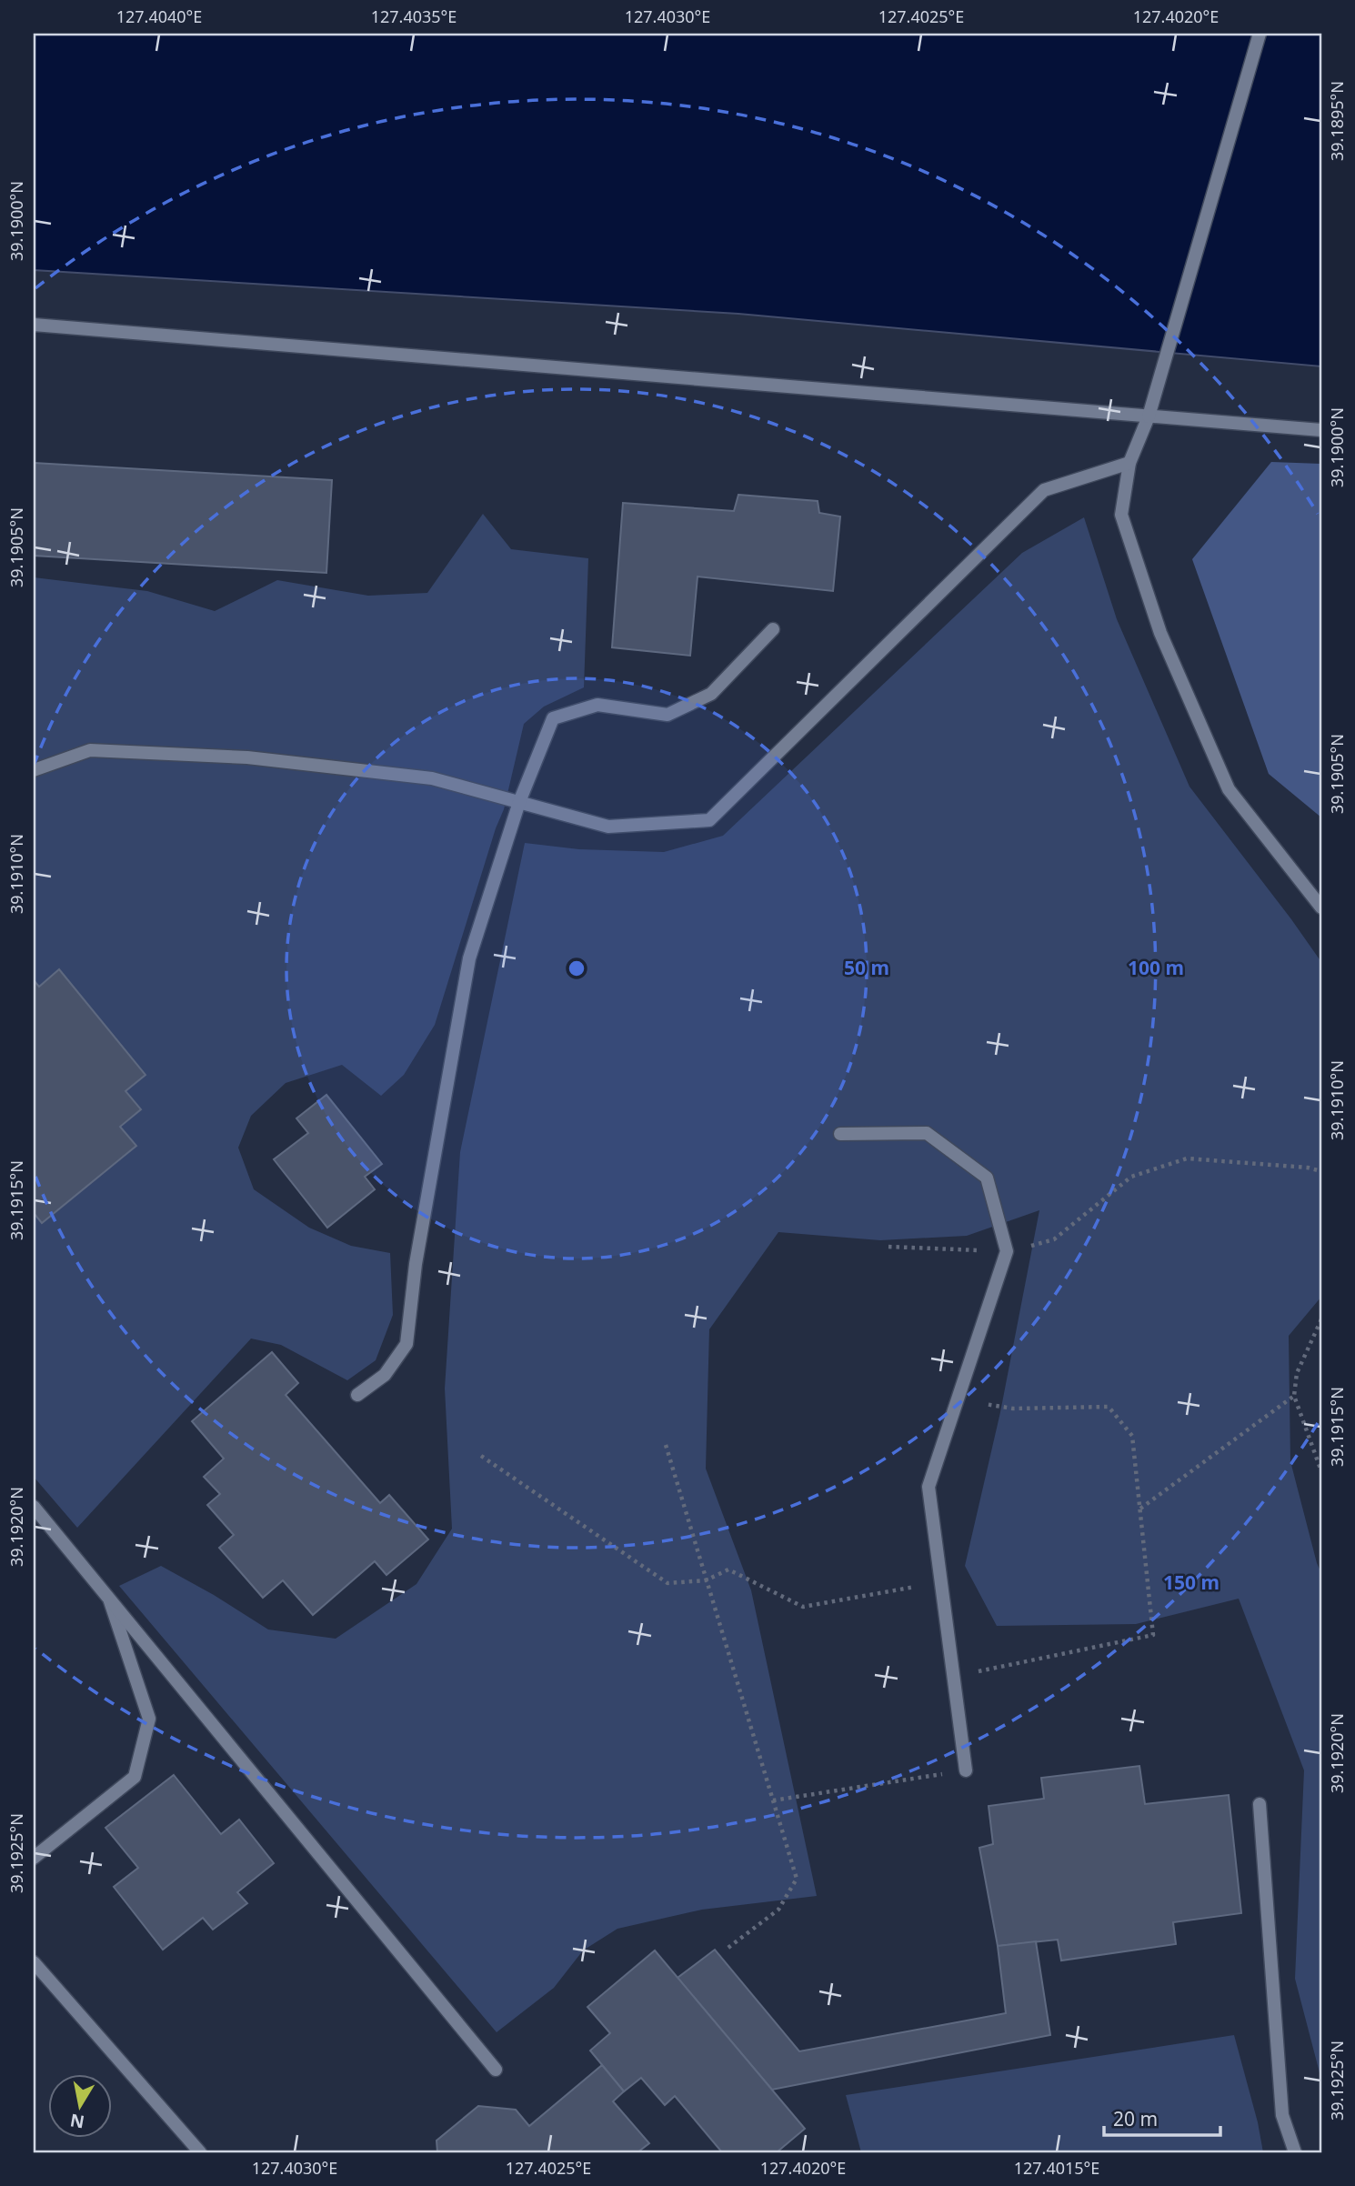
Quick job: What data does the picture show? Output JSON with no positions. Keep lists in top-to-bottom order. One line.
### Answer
{"scale_bar":"20 m","north":"bottom","coordinates":["127.4040°E","127.4035°E","127.4030°E","127.4025°E","127.4020°E","39.1895°N","39.1900°N","39.1905°N","39.1910°N","39.1915°N","39.1920°N","39.1925°N","127.4015°E"],"rings":["50 m","100 m","150 m"]}
